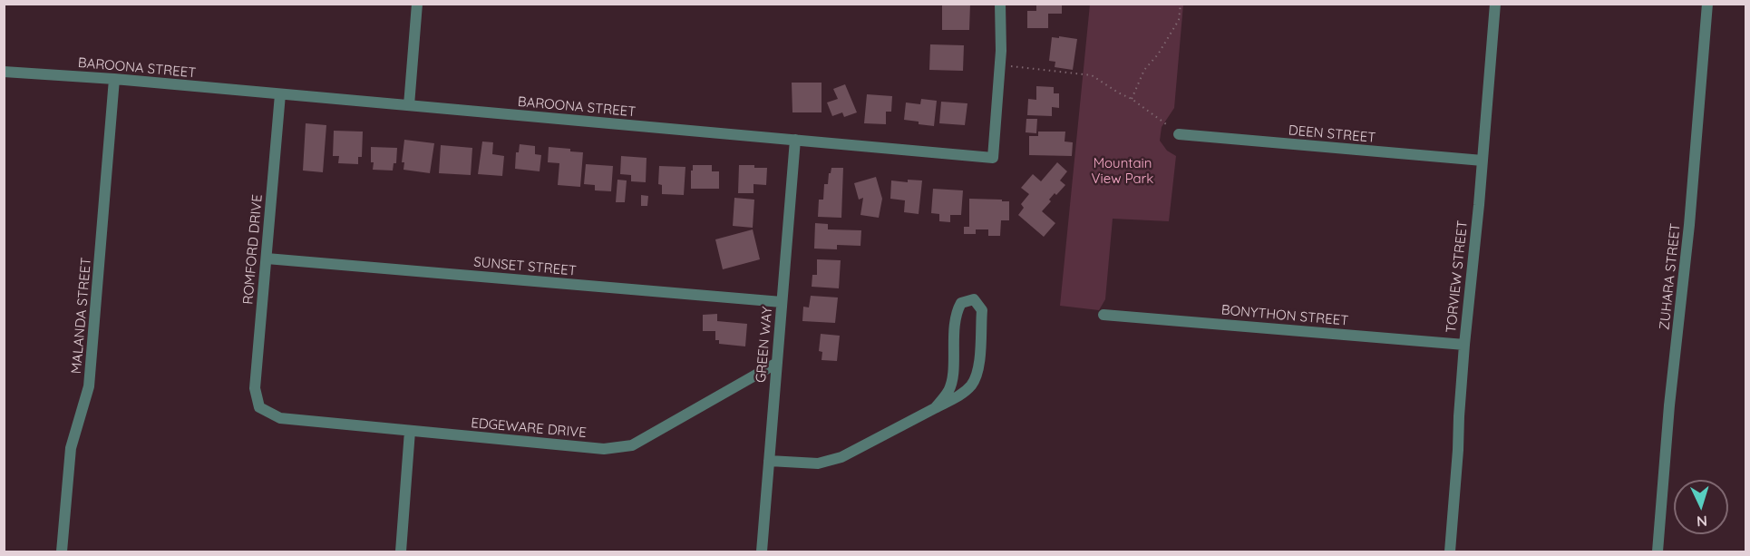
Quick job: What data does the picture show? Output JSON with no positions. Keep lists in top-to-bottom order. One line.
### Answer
{"streets":{"street":["BAROONA STREET","DEEN STREET","ROMFORD DRIVE","SUNSET STREET","TORVIEW STREET","ZUHARA STREET","MALANDA STREET","BONYTHON STREET","GREEN WAY","EDGEWARE DRIVE"]},"crossings":[["BAROONA STREET","ROMFORD DRIVE"],["BAROONA STREET","MALANDA STREET"],["BAROONA STREET","GREEN WAY"],["DEEN STREET","TORVIEW STREET"],["ROMFORD DRIVE","SUNSET STREET"],["ROMFORD DRIVE","EDGEWARE DRIVE"],["SUNSET STREET","GREEN WAY"],["TORVIEW STREET","BONYTHON STREET"],["GREEN WAY","EDGEWARE DRIVE"]],"parks":["Mountain View Park"],"north":"bottom"}
